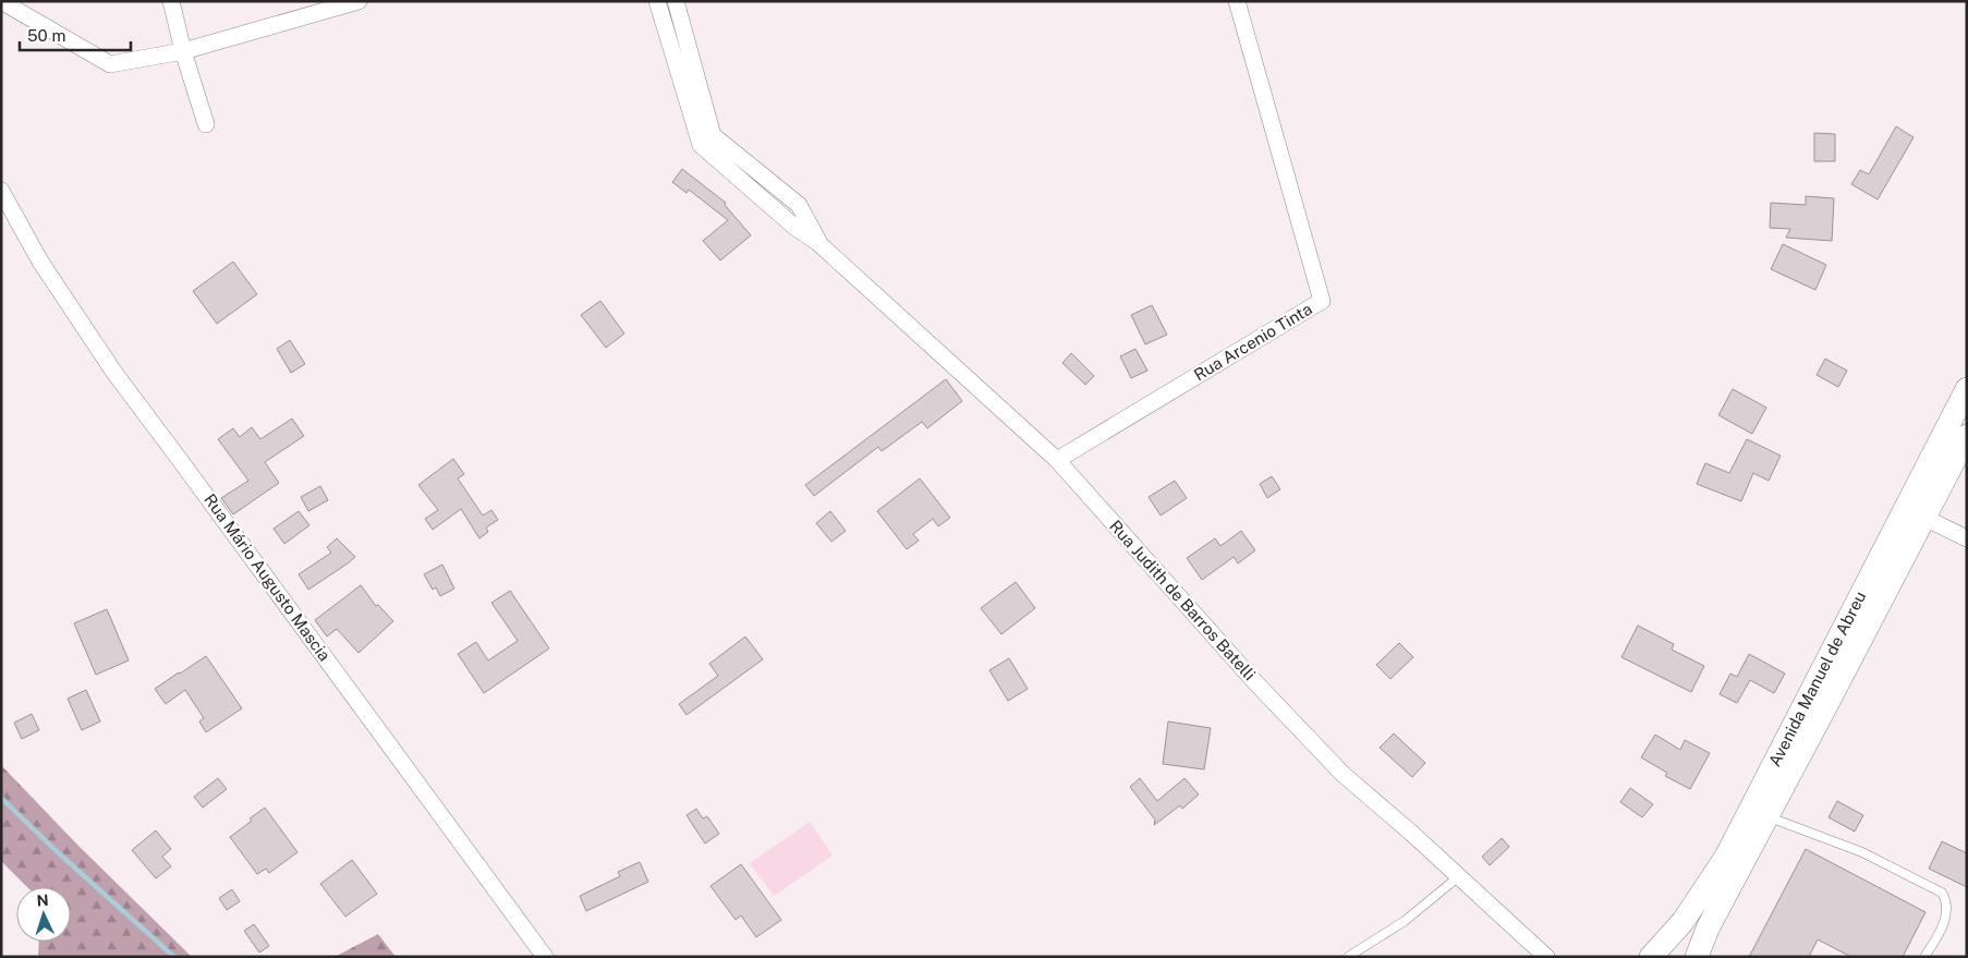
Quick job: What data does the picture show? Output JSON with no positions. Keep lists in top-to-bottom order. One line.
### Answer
{"streets":{"main road":["Avenida Manuel de Abreu"],"street":["Rua Arcenio Tinta","Rua Mário Augusto Mascia","Rua Judith de Barros Batelli"]},"crossings":[["Rua Arcenio Tinta","Rua Judith de Barros Batelli"]],"scale_bar":"50 m","north":"top"}
